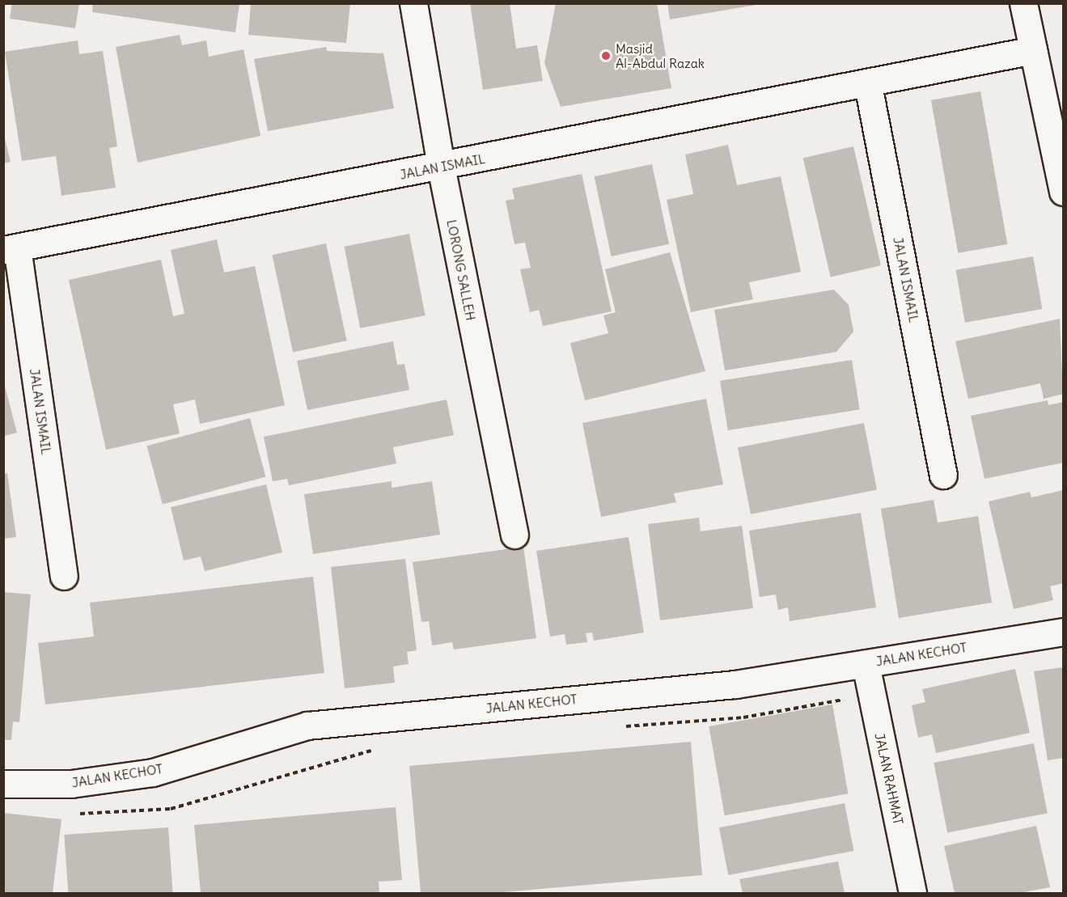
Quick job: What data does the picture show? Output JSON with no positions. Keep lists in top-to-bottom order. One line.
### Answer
{"streets":{"street":["JALAN ISMAIL","LORONG SALLEH","JALAN KECHOT","JALAN RAHMAT"]},"crossings":[["JALAN ISMAIL","LORONG SALLEH"],["JALAN KECHOT","JALAN RAHMAT"]],"places":["Masjid Al-Abdul Razak"]}
